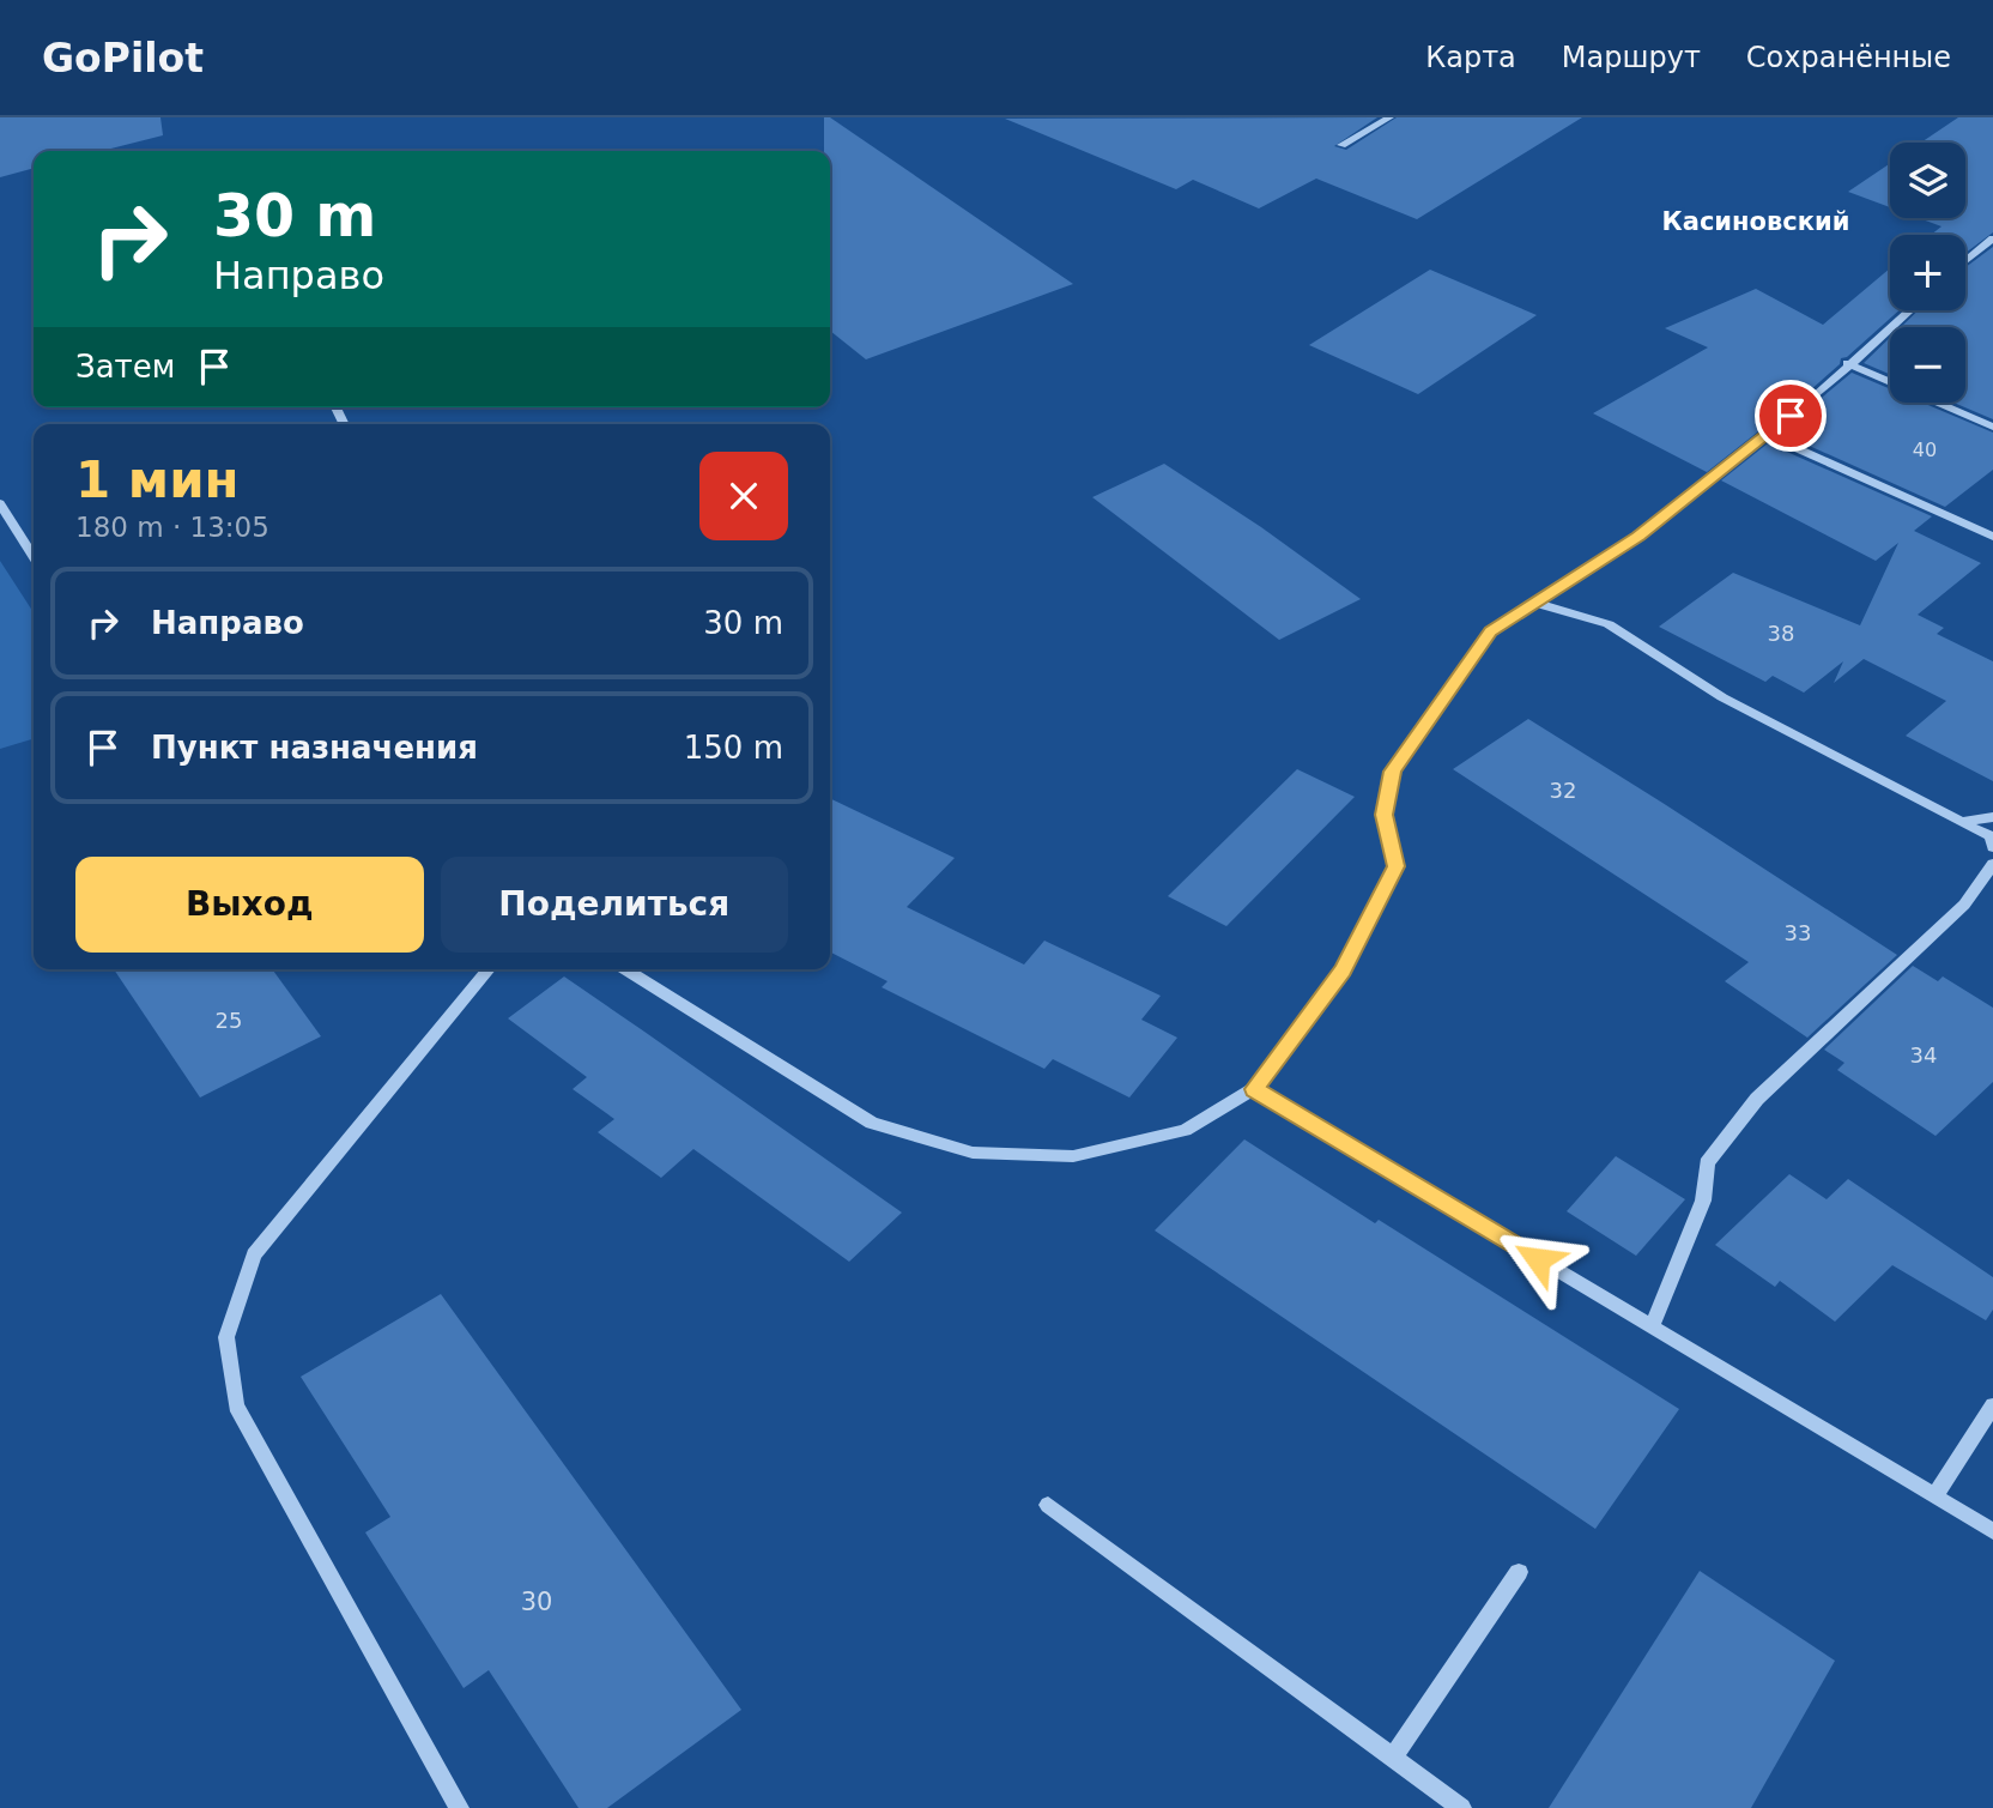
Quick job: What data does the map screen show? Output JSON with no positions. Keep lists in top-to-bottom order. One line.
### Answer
{"districts":["Касиновский"],"house_numbers":["40","38","32","33","25","34","30"],"page":{"header":"GoPilot","nav":["Карта","Маршрут","Сохранённые"],"map_buttons":["+","−"],"turn":["30 m","Направо"],"then":"Затем","heading":["1 мин","180 m · 13:05"],"list":[{"name":"Направо","value":"30 m"},{"name":"Пункт назначения","value":"150 m"}],"buttons":["Выход","Поделиться"]}}
